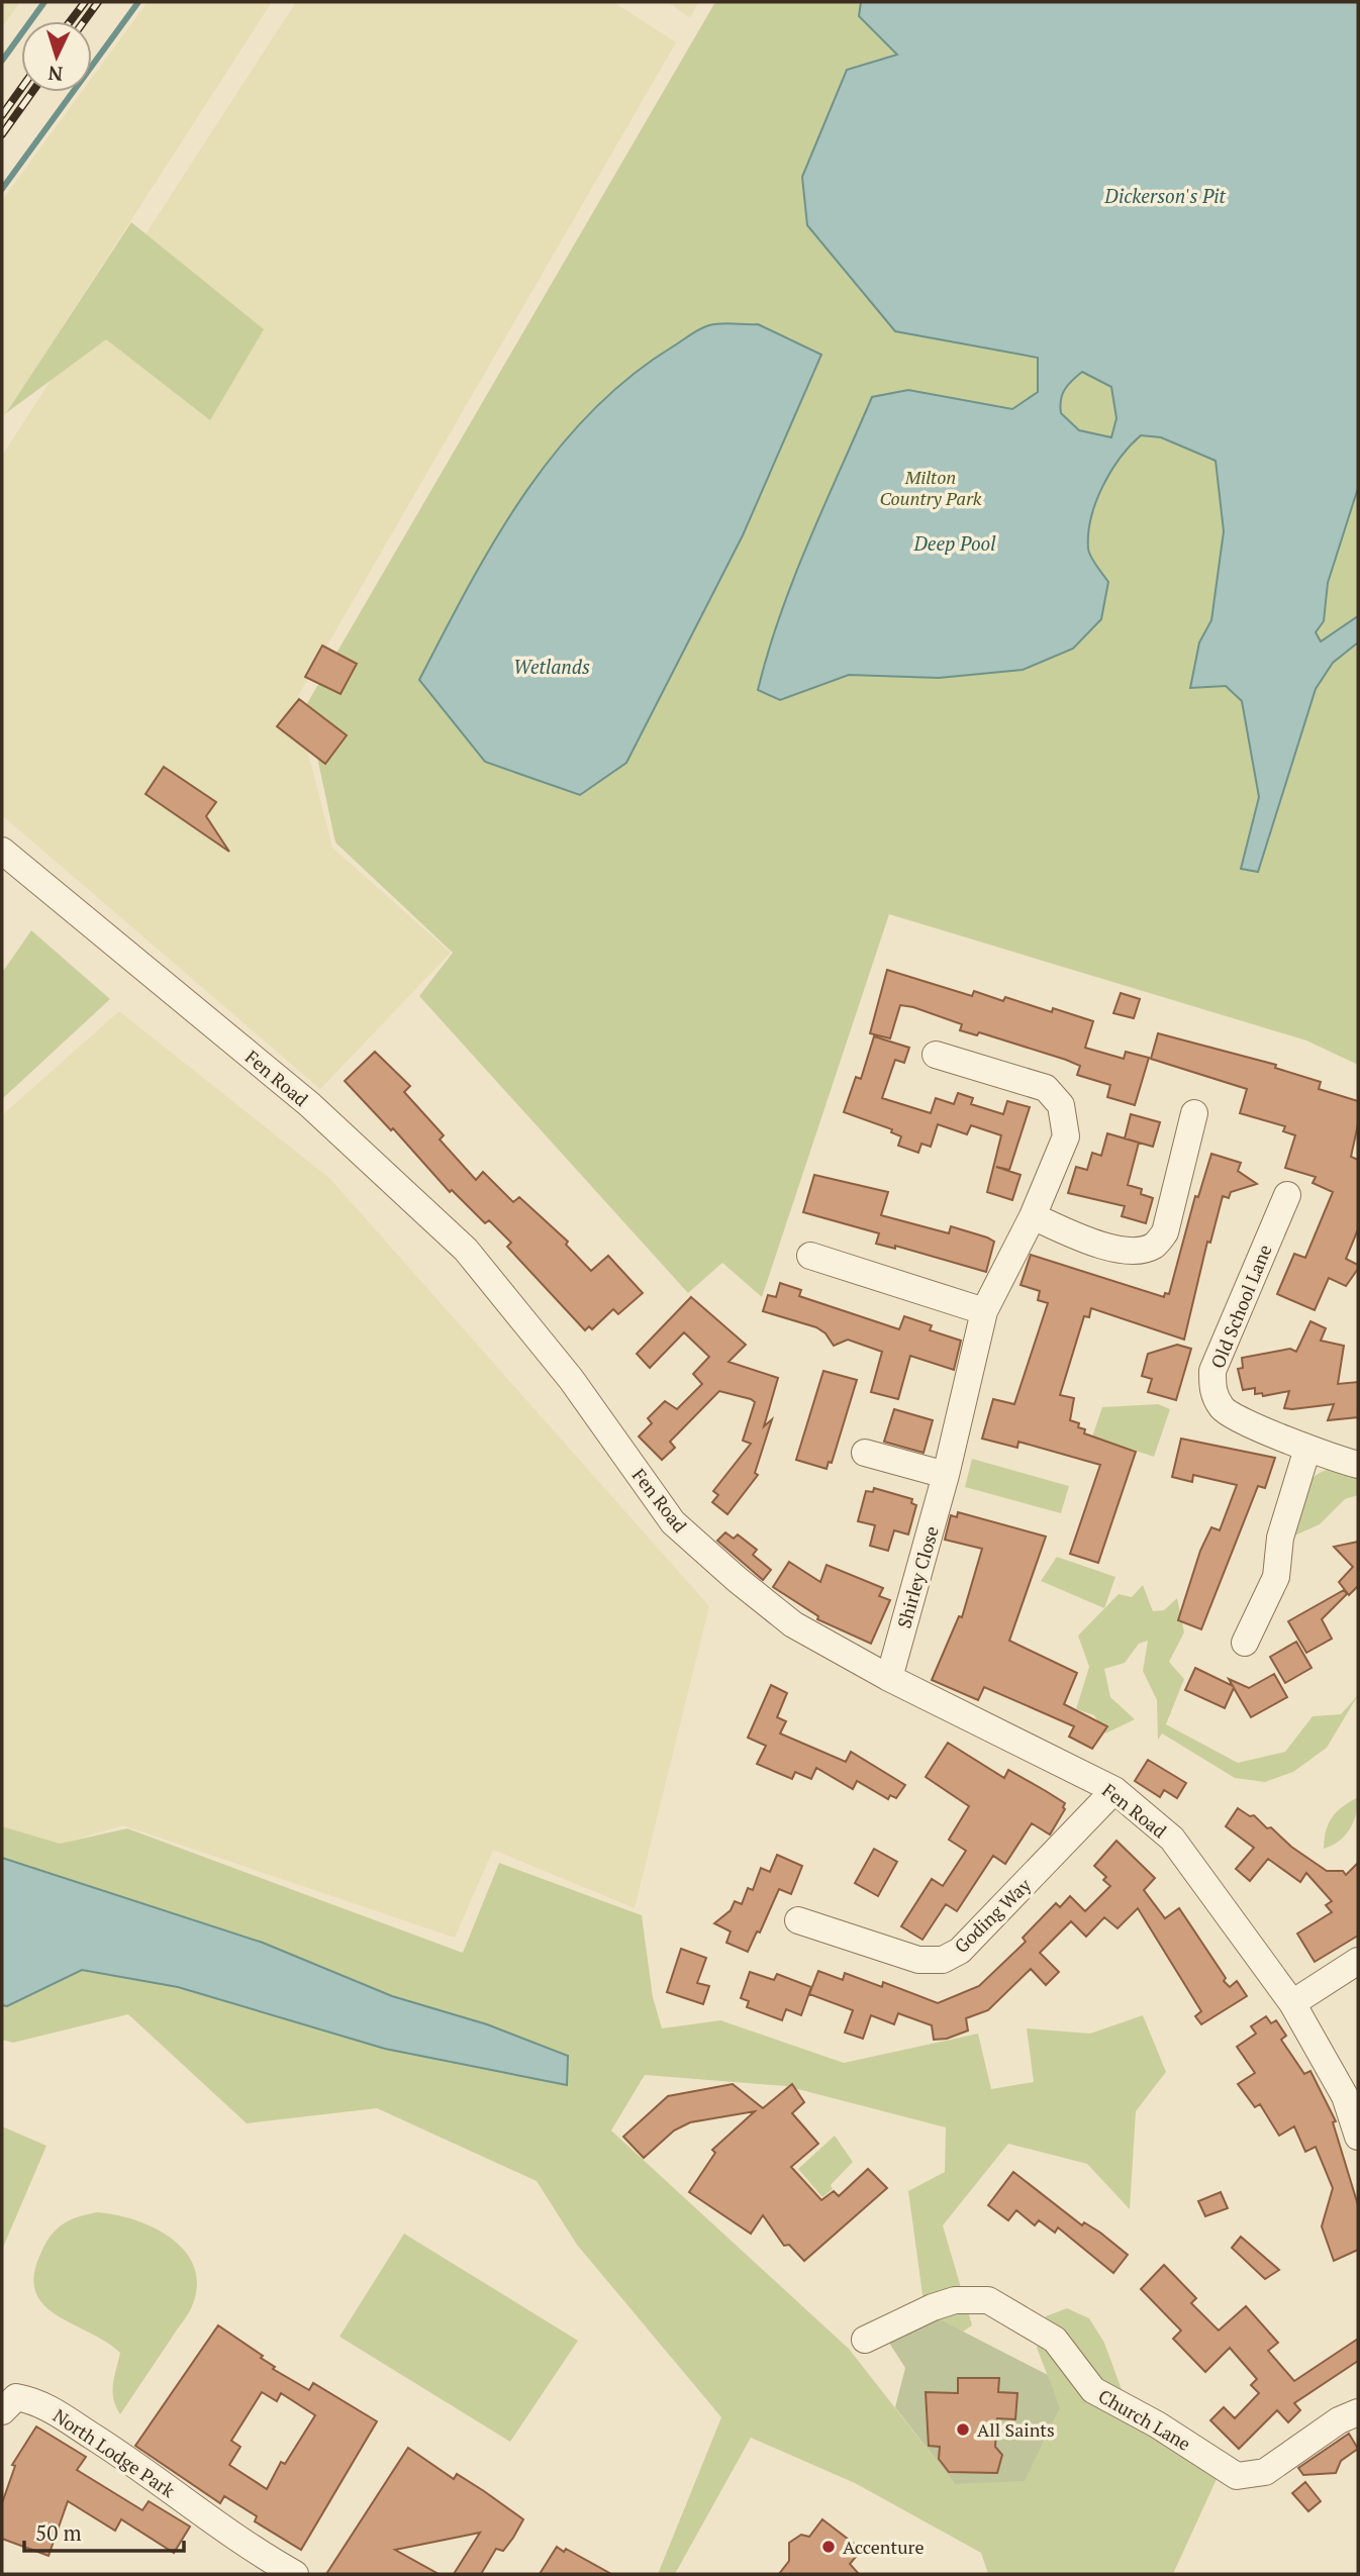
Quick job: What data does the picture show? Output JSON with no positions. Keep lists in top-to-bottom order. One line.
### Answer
{"streets":{"street":["Fen Road","Old School Lane","Shirley Close","Goding Way","Church Lane","North Lodge Park"]},"crossings":[["Fen Road","Shirley Close"],["Fen Road","Goding Way"]],"water":["Dickerson's Pit","Deep Pool","Wetlands"],"parks":["Milton Country Park"],"places":["All Saints","Accenture"],"scale_bar":"50 m","north":"bottom"}
